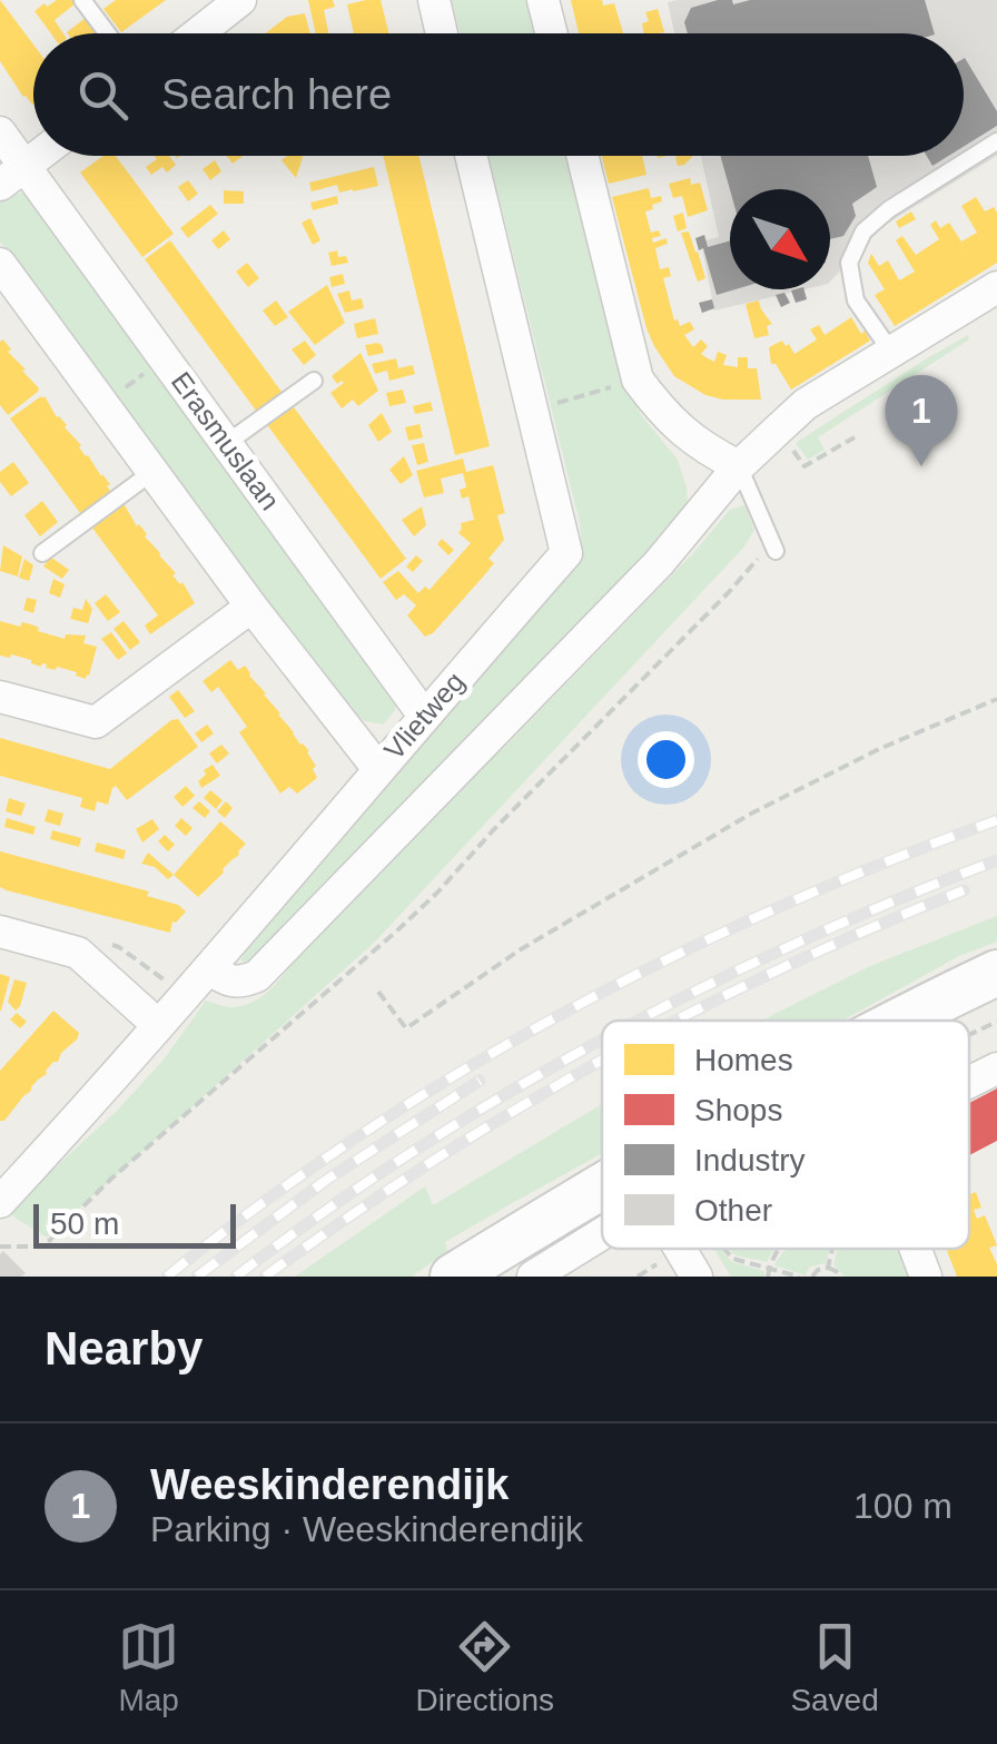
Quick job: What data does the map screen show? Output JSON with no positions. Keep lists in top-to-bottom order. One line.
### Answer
{"streets":{"street":["Erasmuslaan","Vlietweg"]},"crossings":[["Erasmuslaan","Vlietweg"]],"legend":["Homes","Shops","Industry","Other"],"scale_bar":"50 m","north":"bottom right","page":{"search":"Search here","pins":"1","scale":"50 m","heading":"Nearby","list":[{"mark":"1","name":"Weeskinderendijk","note":"Parking · Weeskinderendijk","value":"100 m"}],"nav":["Map","Directions","Saved"]}}
